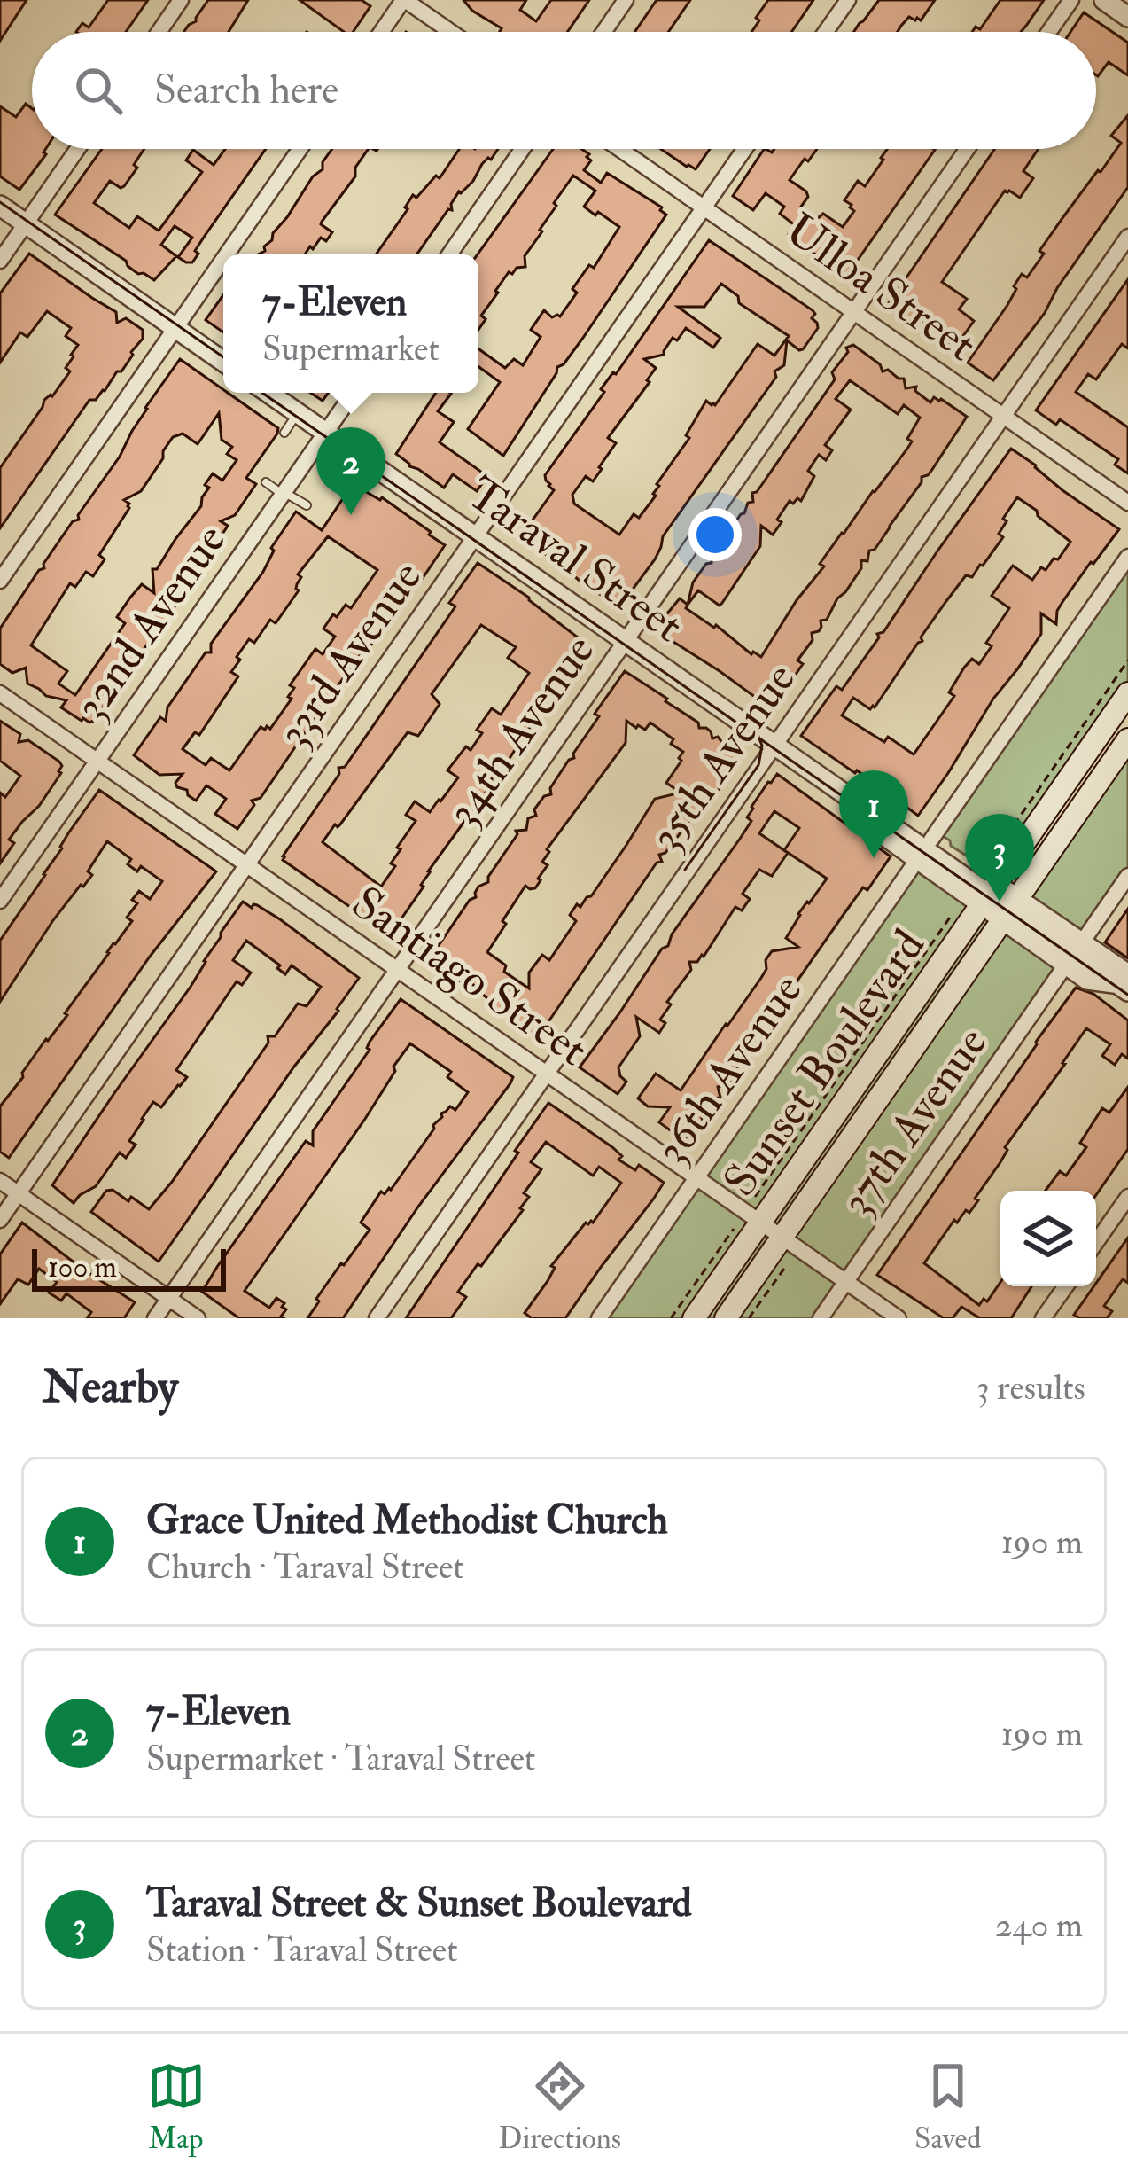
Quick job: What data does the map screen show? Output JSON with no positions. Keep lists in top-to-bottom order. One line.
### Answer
{"streets":{"main road":["Sunset Boulevard"],"street":["Ulloa Street","Taraval Street","32nd Avenue","33rd Avenue","34th Avenue","35th Avenue","Santiago Street","36th Avenue","37th Avenue"]},"crossings":[["Ulloa Street","33rd Avenue"],["Ulloa Street","34th Avenue"],["Ulloa Street","35th Avenue"],["Taraval Street","32nd Avenue"],["Taraval Street","33rd Avenue"],["Taraval Street","34th Avenue"],["Taraval Street","35th Avenue"],["Taraval Street","Sunset Boulevard"],["Taraval Street","36th Avenue"],["Taraval Street","37th Avenue"],["32nd Avenue","Santiago Street"],["33rd Avenue","Santiago Street"],["34th Avenue","Santiago Street"],["35th Avenue","Santiago Street"],["Santiago Street","Sunset Boulevard"],["Santiago Street","36th Avenue"],["Santiago Street","37th Avenue"]],"scale_bar":"100 m","page":{"search":"Search here","popup":["7-Eleven","Supermarket"],"pins":["2","1","3"],"scale":"100 m","heading":["Nearby","3 results"],"list":[{"mark":"1","name":"Grace United Methodist Church","note":"Church · Taraval Street","value":"190 m"},{"mark":"2","name":"7-Eleven","note":"Supermarket · Taraval Street","value":"190 m"},{"mark":"3","name":"Taraval Street & Sunset Boulevard","note":"Station · Taraval Street","value":"240 m"}],"nav":["Map","Directions","Saved"]}}
